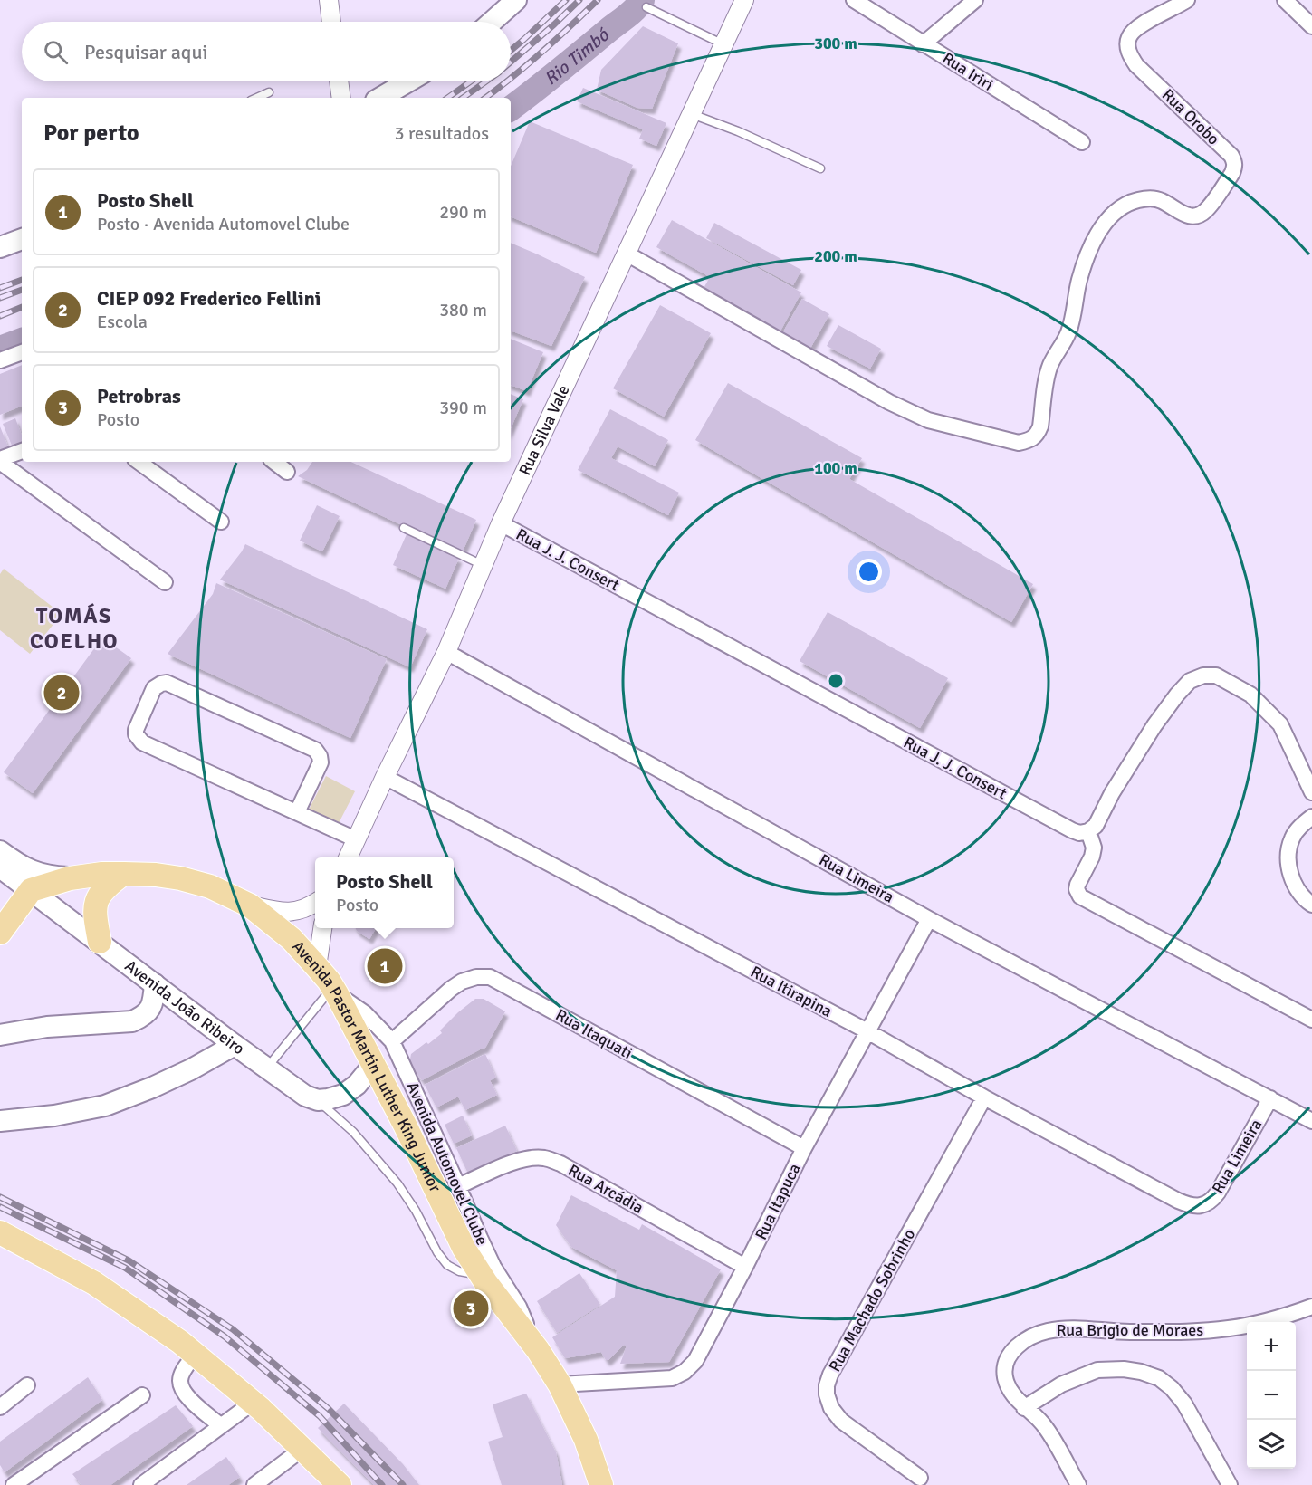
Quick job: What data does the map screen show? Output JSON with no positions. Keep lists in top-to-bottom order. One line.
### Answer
{"streets":{"main road":["Avenida João Ribeiro","Avenida Pastor Martin Luther King Junior"],"street":["Rua Iriri","Rua Orobo","Rua Silva Vale","Rua J. J. Consert","Rua Limeira","Rua Itirapina","Rua Itaquati","Avenida Automovel Clube","Rua Arcádia","Rua Itapuca","Rua Machado Sobrinho","Rua Brigio de Moraes"]},"crossings":[["Rua Orobo","Rua Silva Vale"],["Rua Silva Vale","Rua J. J. Consert"],["Rua Silva Vale","Rua Limeira"],["Rua Silva Vale","Rua Itirapina"],["Rua Limeira","Rua Itirapina"],["Rua Limeira","Rua Itapuca"],["Rua Itirapina","Rua Itapuca"],["Rua Itirapina","Rua Machado Sobrinho"],["Avenida João Ribeiro","Avenida Pastor Martin Luther King Junior"],["Rua Itaquati","Avenida Automovel Clube"],["Rua Itaquati","Rua Itapuca"],["Avenida Pastor Martin Luther King Junior","Avenida Automovel Clube"],["Avenida Pastor Martin Luther King Junior","Rua Itapuca"],["Avenida Automovel Clube","Rua Arcádia"],["Rua Arcádia","Rua Itapuca"]],"districts":["TOMÁS COELHO"],"water":["Rio Timbó"],"page":{"search":"Pesquisar aqui","heading":["Por perto","3 resultados"],"list":[{"mark":"1","name":"Posto Shell","note":"Posto · Avenida Automovel Clube","value":"290 m"},{"mark":"2","name":"CIEP 092 Frederico Fellini","note":"Escola","value":"380 m"},{"mark":"3","name":"Petrobras","note":"Posto","value":"390 m"}],"pins":["2","1","3"],"popup":["Posto Shell","Posto"],"map_buttons":["+","−"]},"rings":["300 m","200 m","100 m"]}
